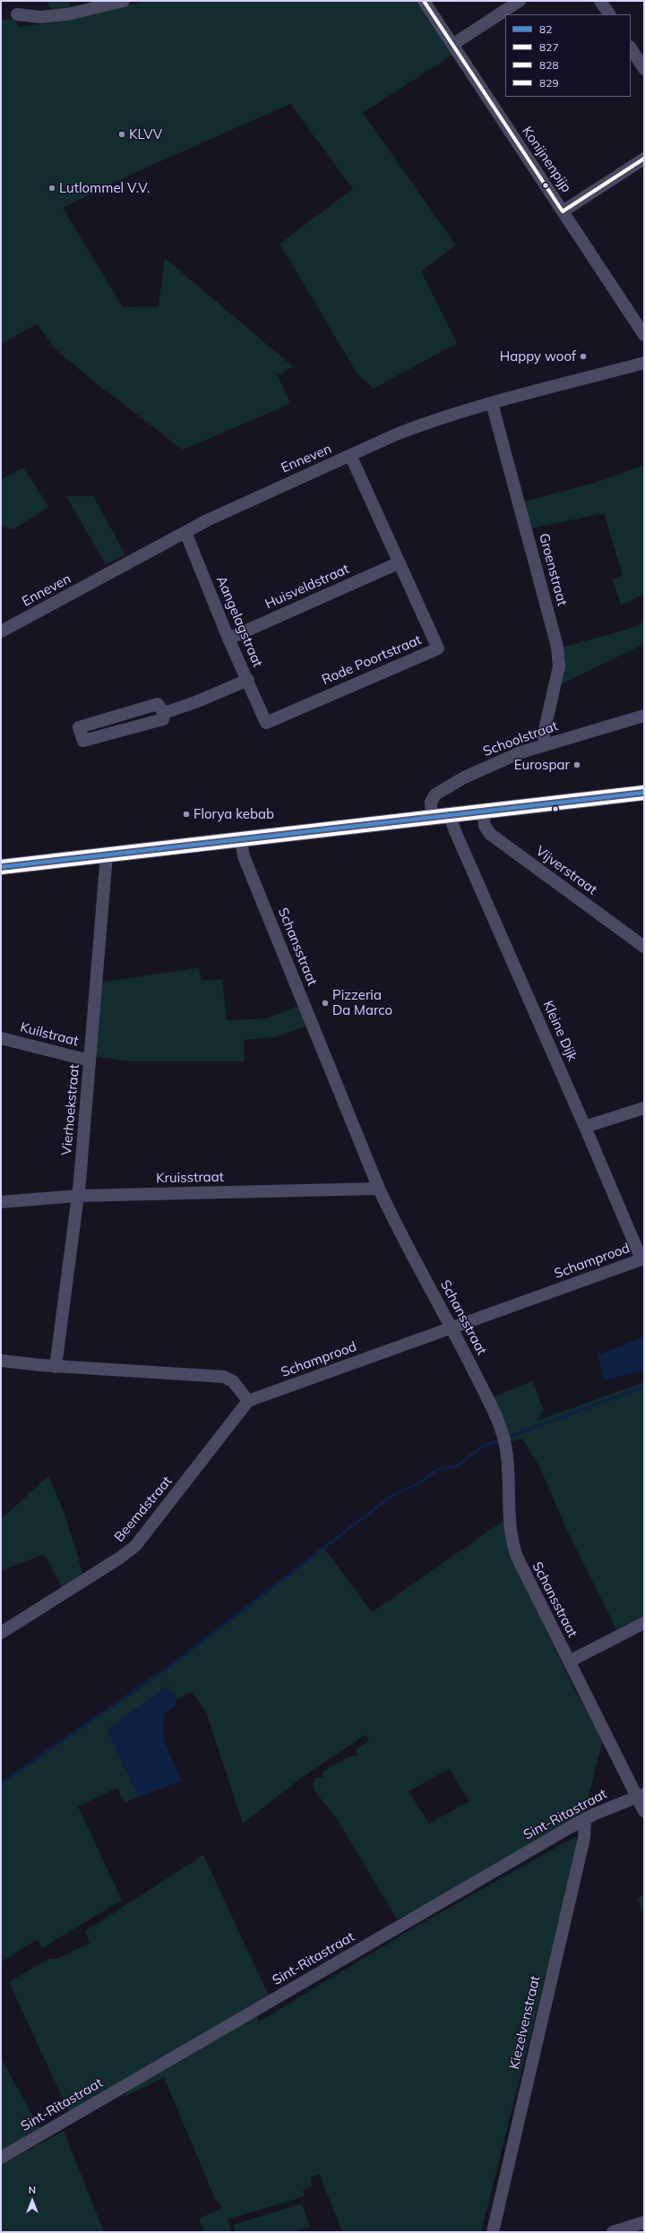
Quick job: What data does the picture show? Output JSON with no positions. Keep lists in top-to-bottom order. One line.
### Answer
{"streets":{"street":["Konijnenpijp","Enneven","Groenstraat","Huisveldstraat","Aangelagstraat","Rode Poortstraat","Schoolstraat","Vijverstraat","Schansstraat","Kleine Dijk","Kuilstraat","Vierhoekstraat","Kruisstraat","Schamprood","Beemdstraat","Sint-Ritastraat","Kiezelvenstraat"]},"crossings":[["Enneven","Groenstraat"],["Enneven","Aangelagstraat"],["Enneven","Rode Poortstraat"],["Groenstraat","Schoolstraat"],["Huisveldstraat","Aangelagstraat"],["Huisveldstraat","Rode Poortstraat"],["Aangelagstraat","Rode Poortstraat"],["Schansstraat","Kruisstraat"],["Schansstraat","Schamprood"],["Schansstraat","Sint-Ritastraat"],["Kleine Dijk","Schamprood"],["Kuilstraat","Vierhoekstraat"],["Vierhoekstraat","Kruisstraat"],["Schamprood","Beemdstraat"],["Sint-Ritastraat","Kiezelvenstraat"]],"places":["KLVV","Lutlommel V.V.","Happy woof","Eurospar","Florya kebab","Pizzeria Da Marco"],"lines":["transit line 829","transit line 828","transit line 82","transit line 827"],"legend":["82","827","828","829"],"north":"top"}
